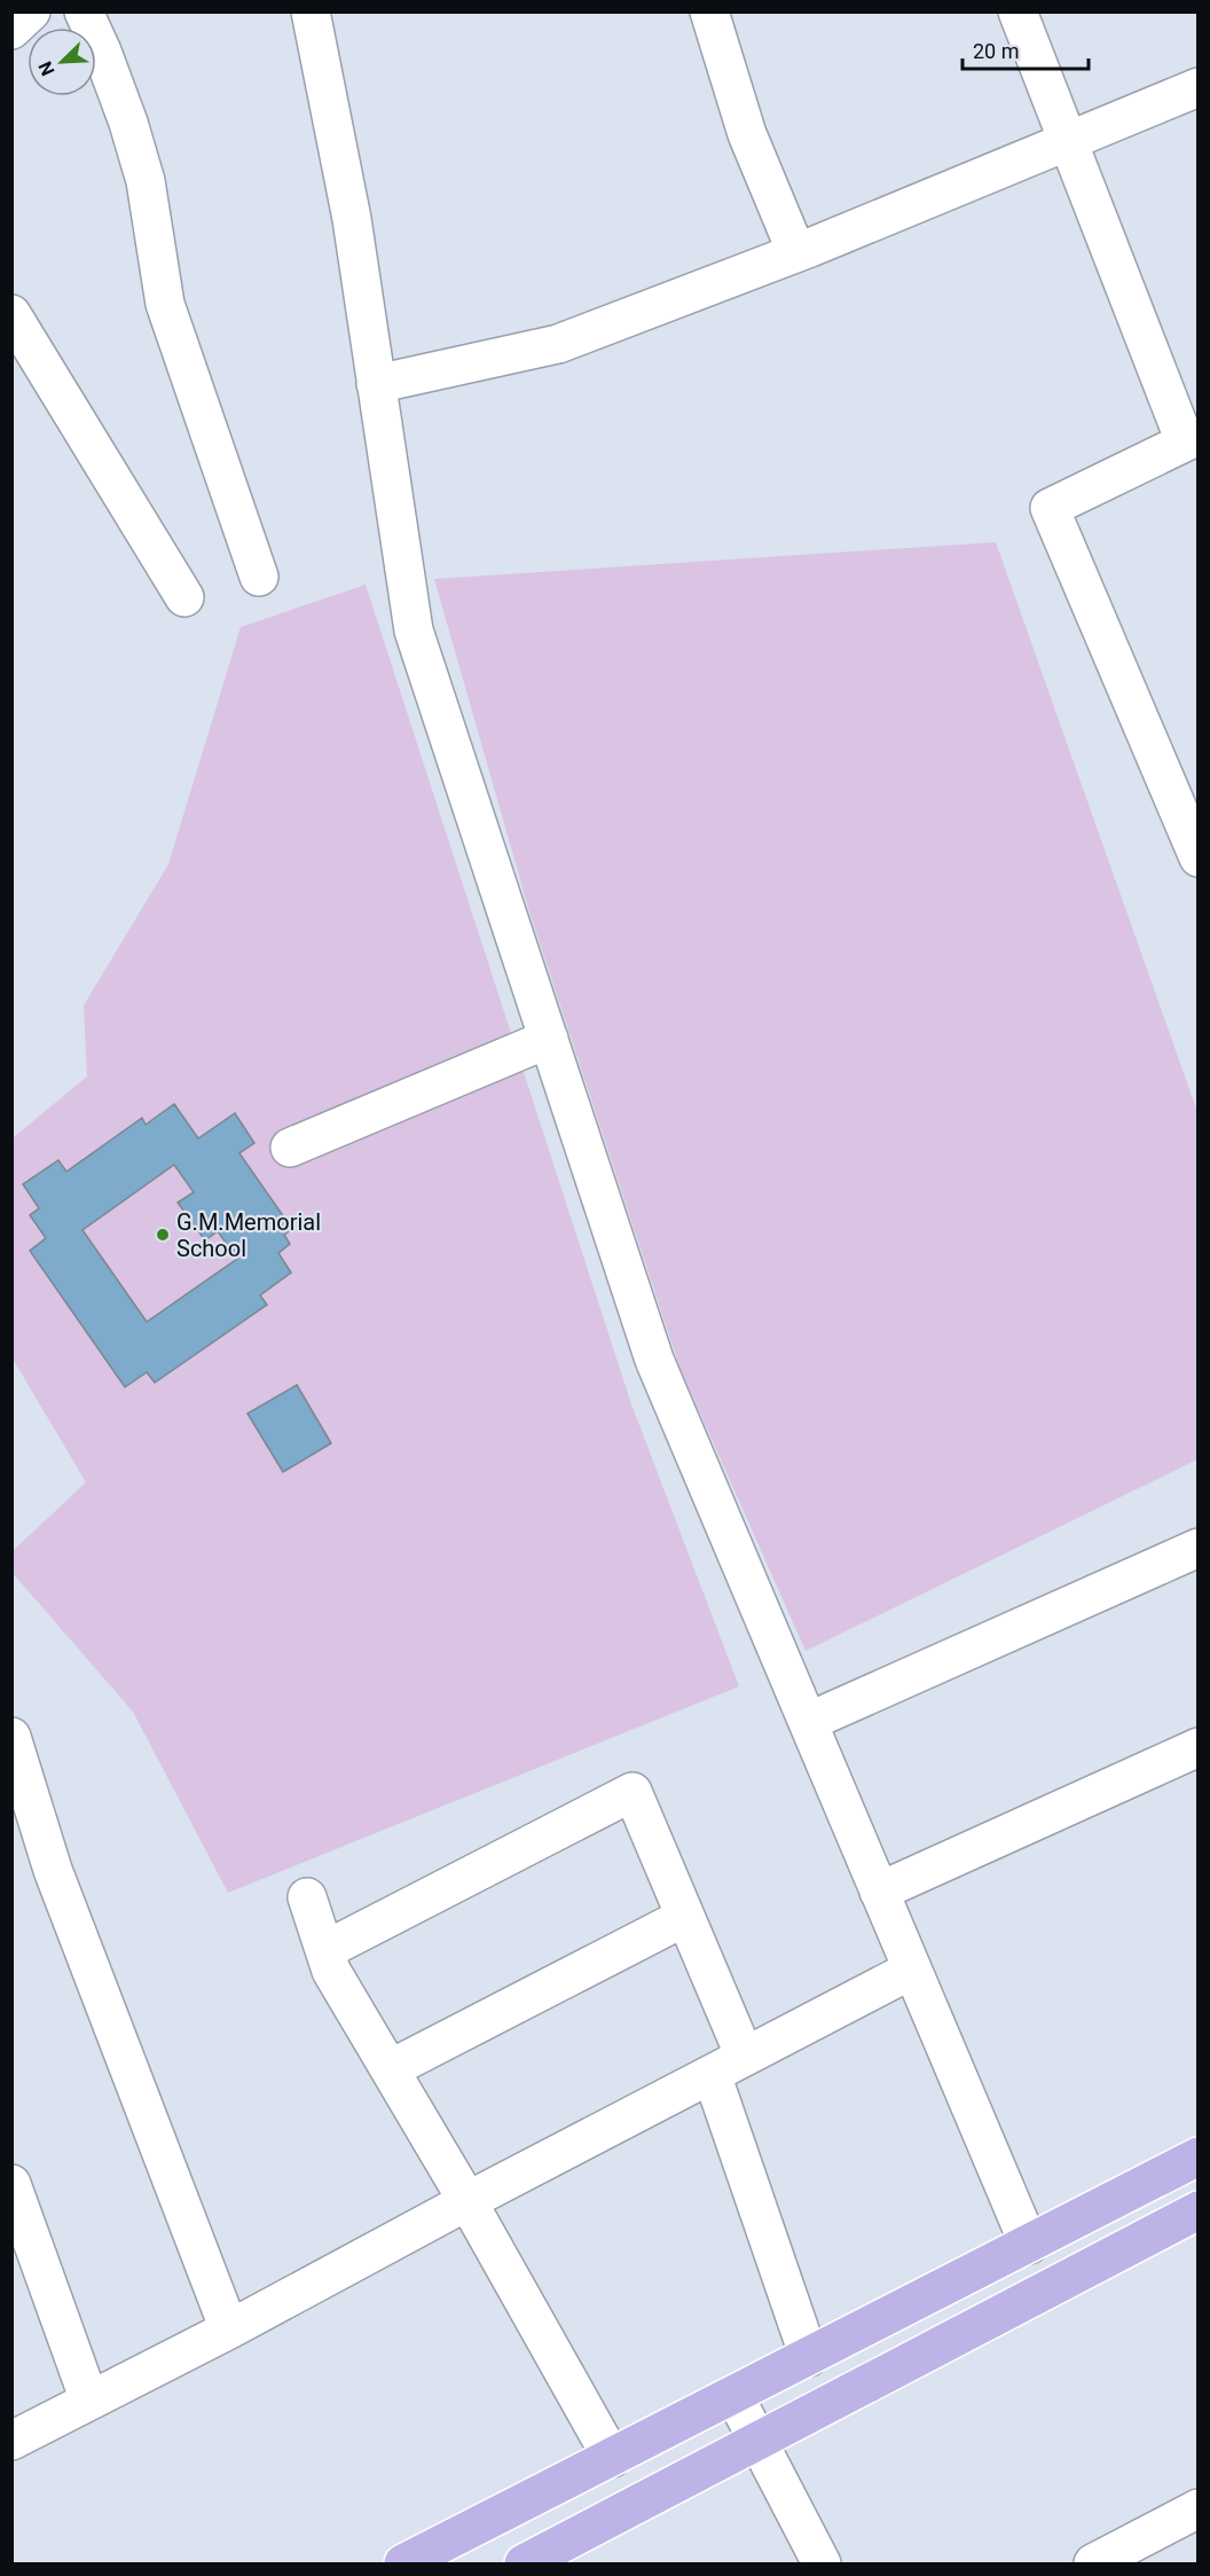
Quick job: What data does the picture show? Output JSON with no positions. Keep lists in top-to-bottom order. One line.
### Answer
{"places":["G.M.Memorial School"],"scale_bar":"20 m","north":"bottom left"}
